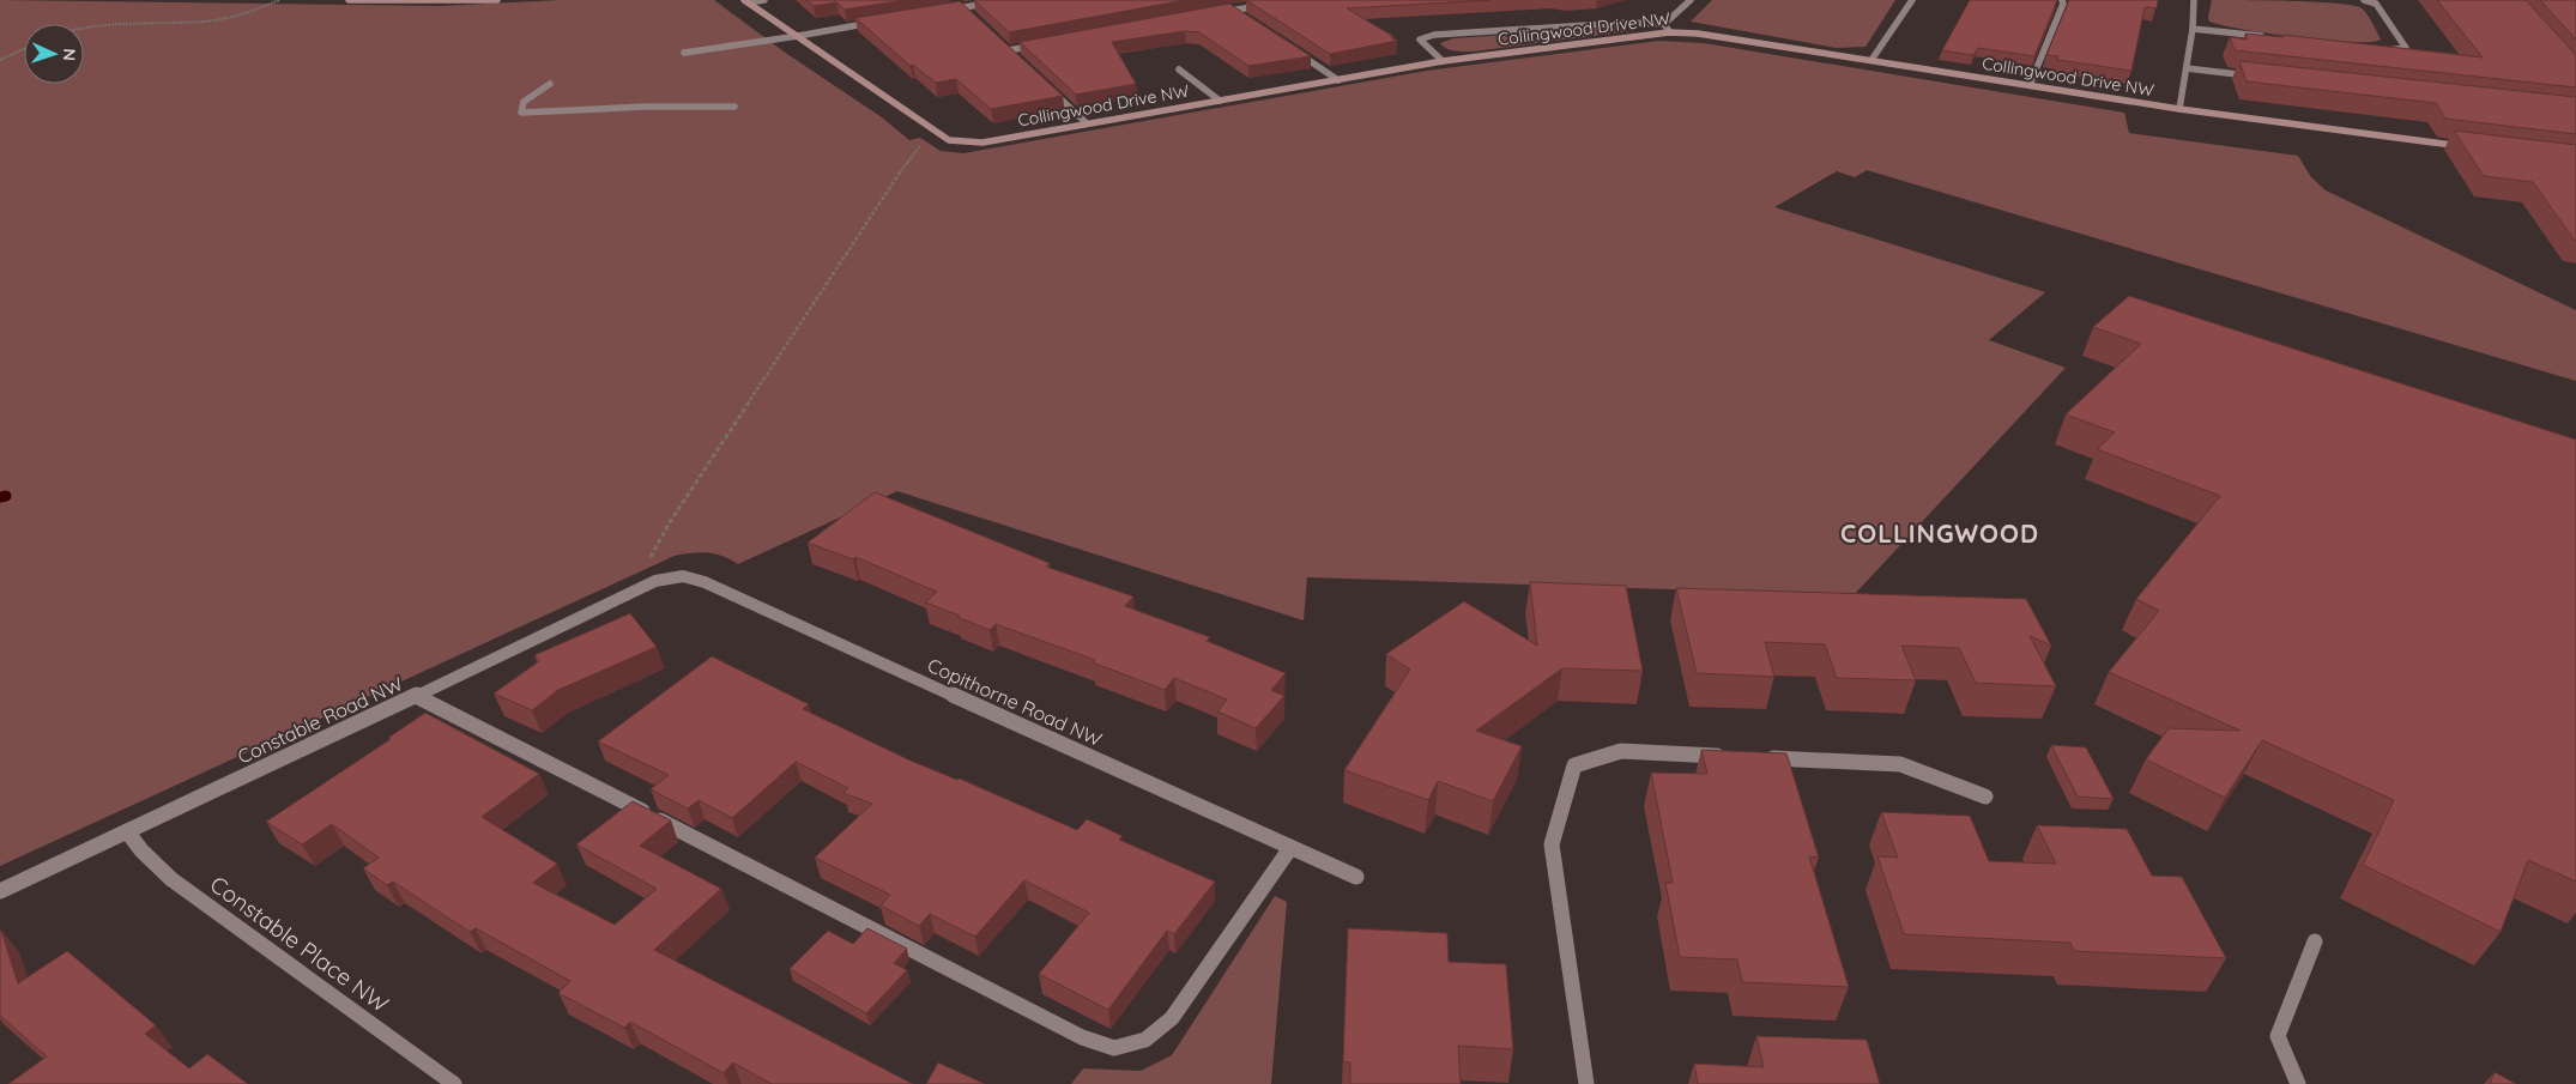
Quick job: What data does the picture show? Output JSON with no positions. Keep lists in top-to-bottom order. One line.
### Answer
{"streets":{"street":["Collingwood Drive NW","Copithorne Road NW","Constable Road NW","Constable Place NW"]},"crossings":[["Copithorne Road NW","Constable Road NW"],["Constable Road NW","Constable Place NW"]],"districts":["COLLINGWOOD"],"north":"right"}
